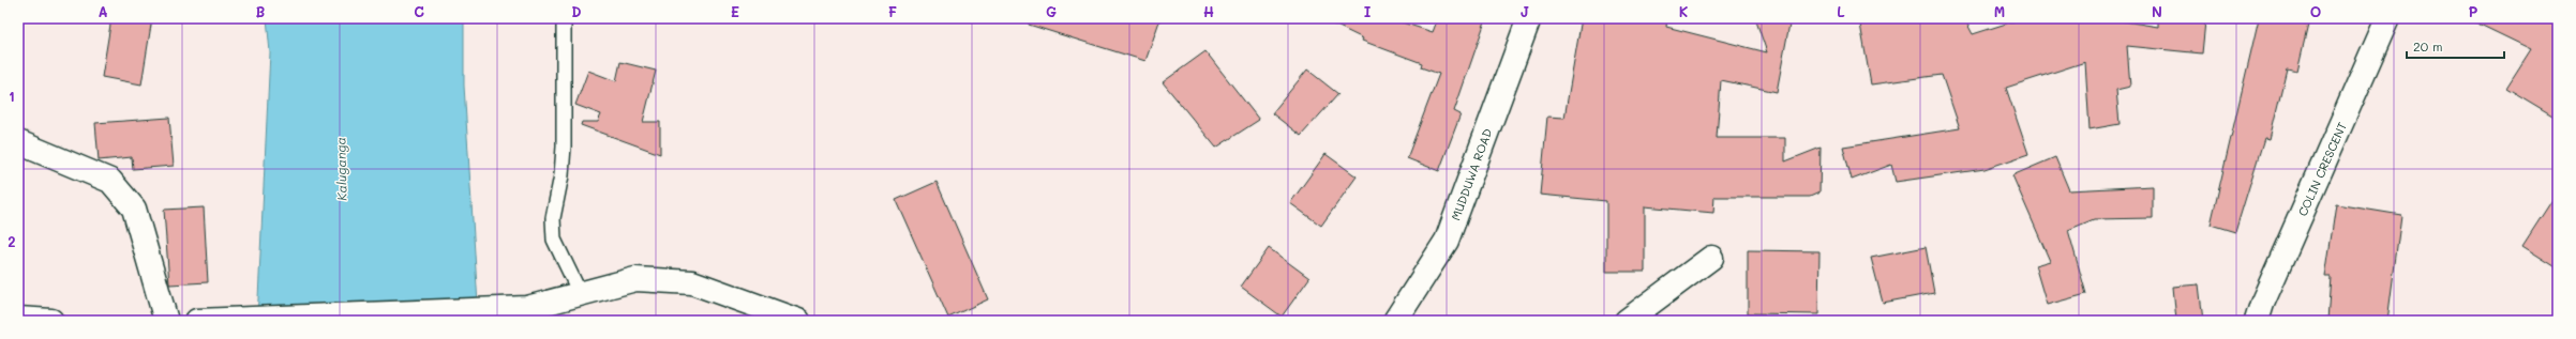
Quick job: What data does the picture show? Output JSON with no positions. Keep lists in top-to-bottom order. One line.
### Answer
{"streets":{"street":["COLIN CRESCENT","MUDDUWA ROAD"]},"water":["Kaluganga"],"scale_bar":"20 m","grid":{"columns":["A","B","C","D","E","F","G","H","I","J","K","L","M","N","O","P"],"rows":["1","2"]}}
